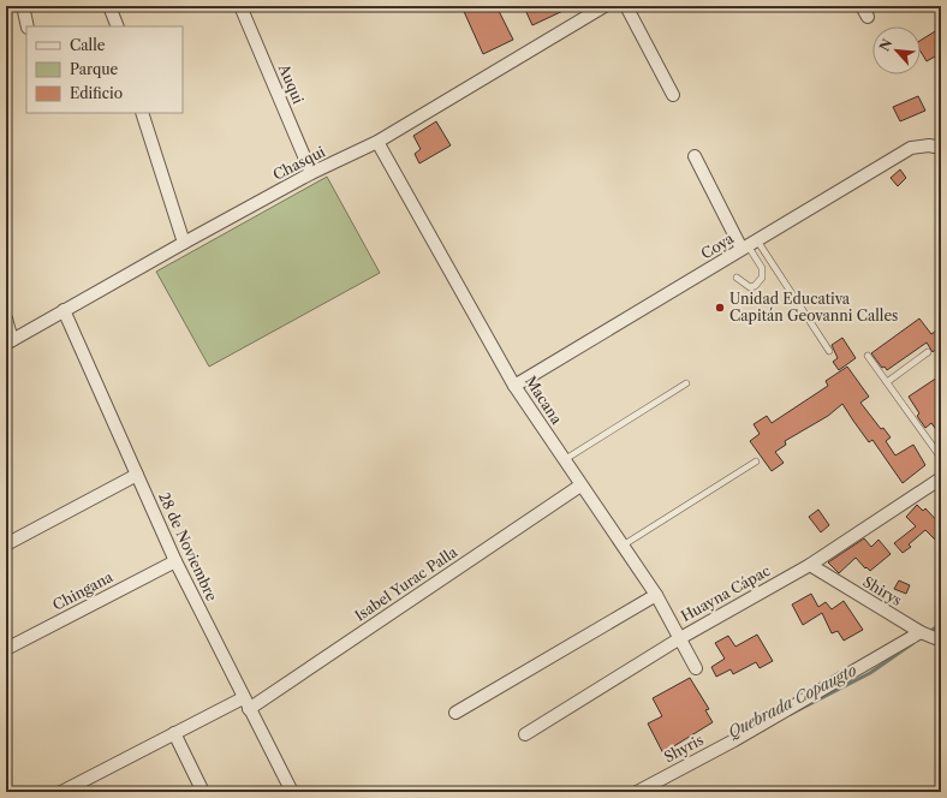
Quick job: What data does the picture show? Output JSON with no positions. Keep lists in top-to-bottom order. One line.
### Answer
{"streets":{"street":["Auqui","Chasqui","Coya","Macana","28 de Noviembre","Isabel Yurac Palla","Chingana","Shirys","Huayna Cápac","Shyris"]},"crossings":[["Auqui","Chasqui"],["Chasqui","Macana"],["Chasqui","28 de Noviembre"],["Coya","Macana"],["Macana","Isabel Yurac Palla"],["Macana","Huayna Cápac"],["28 de Noviembre","Isabel Yurac Palla"],["28 de Noviembre","Chingana"],["Shirys","Huayna Cápac"],["Shirys","Shyris"]],"water":["Quebrada Copaugto"],"places":["Unidad Educativa Capitán Geovanni Calles"],"legend":["Calle","Parque","Edificio"],"north":"top left"}
